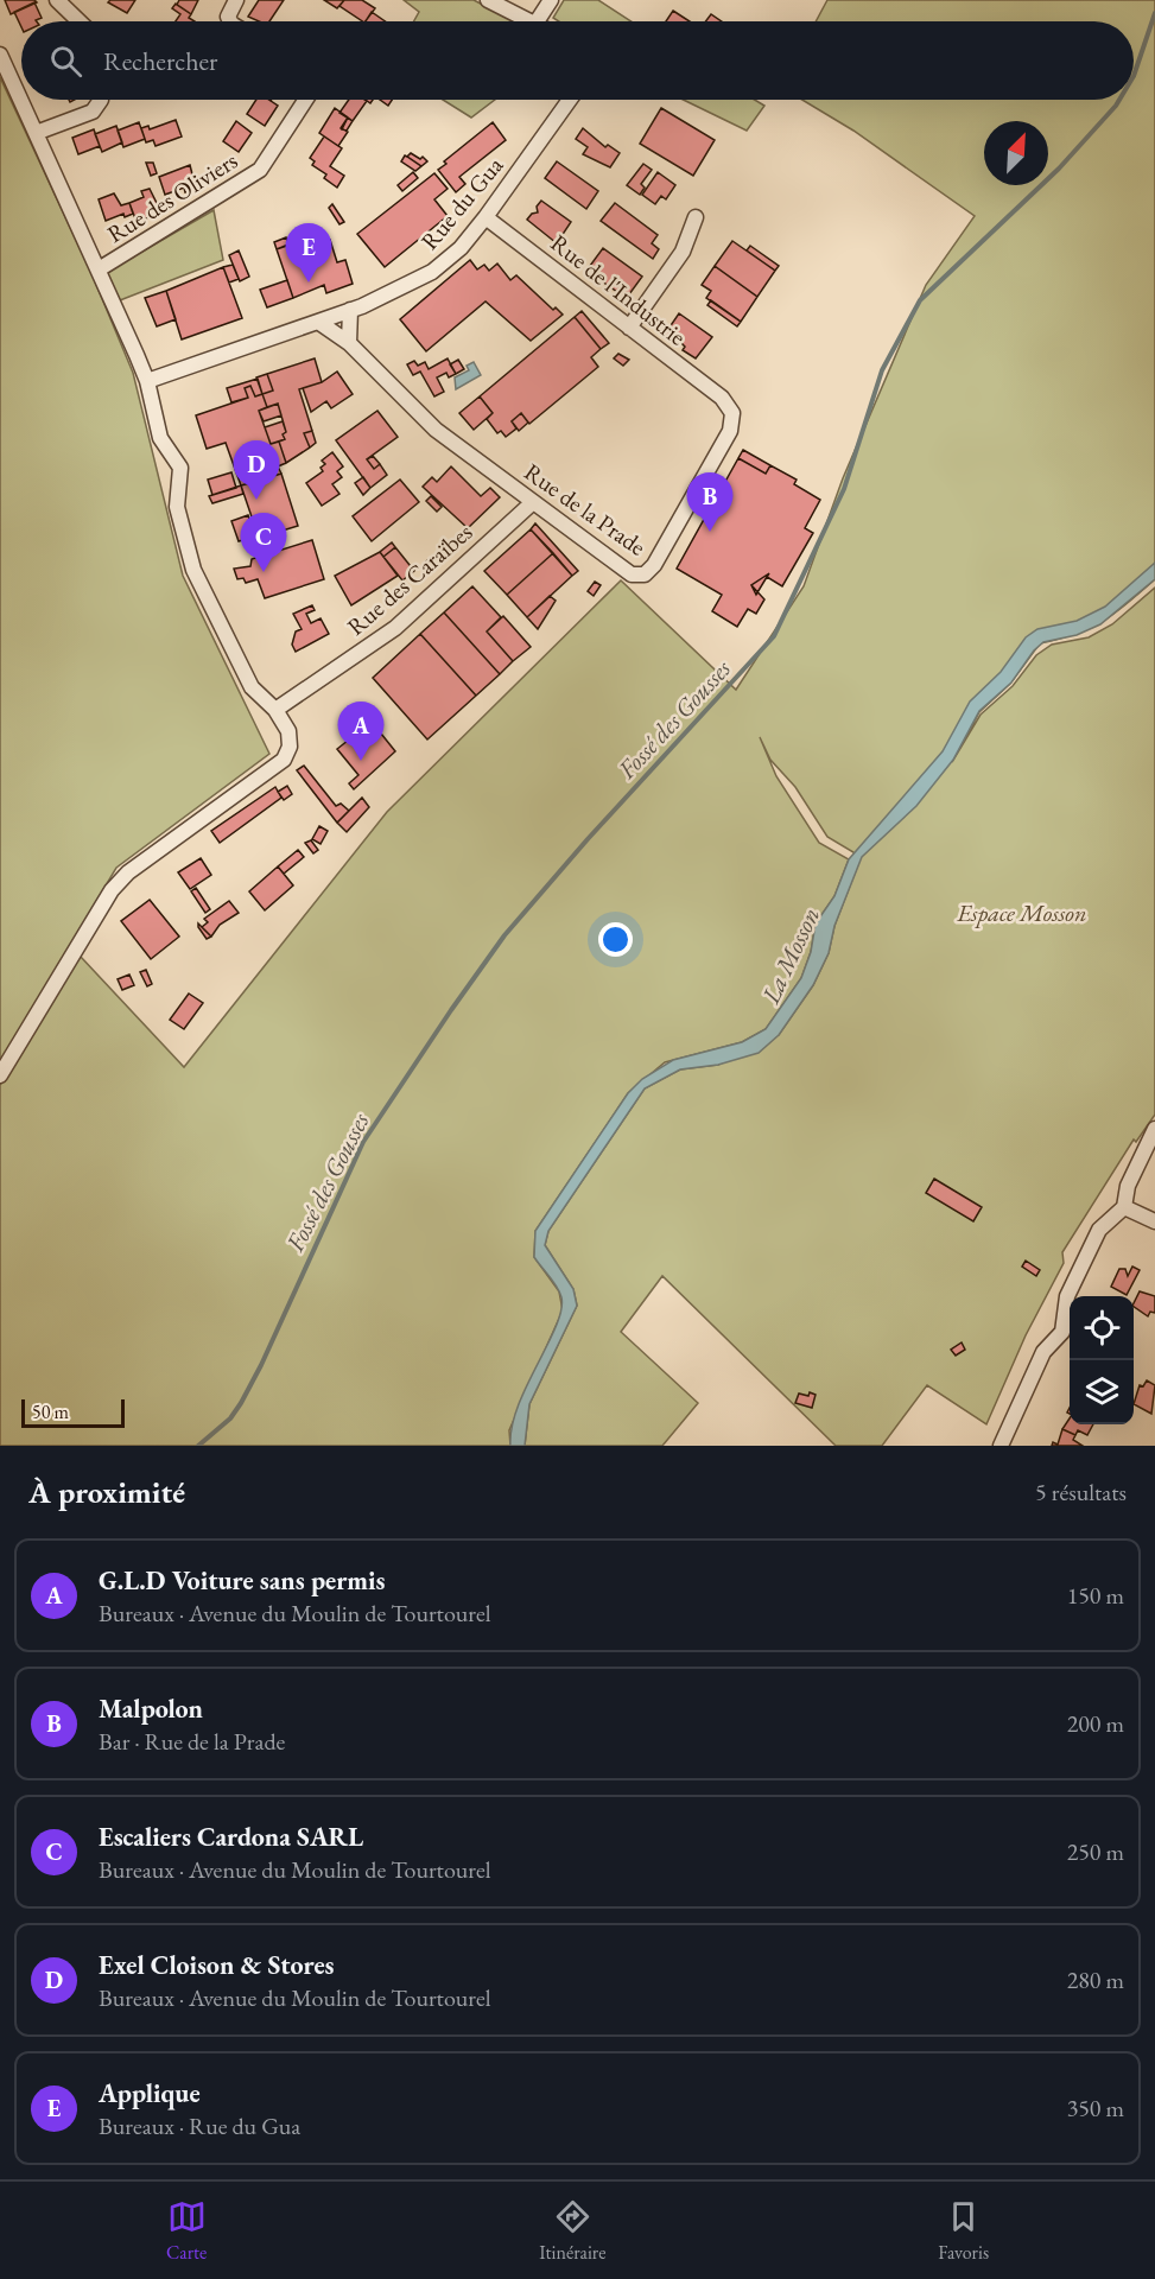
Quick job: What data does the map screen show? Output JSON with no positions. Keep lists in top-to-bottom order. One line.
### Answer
{"streets":{"street":["Rue des Oliviers","Rue du Gua","Rue de l'Industrie","Rue de la Prade","Rue des Caraïbes"]},"crossings":[["Rue du Gua","Rue de l'Industrie"],["Rue du Gua","Rue de la Prade"],["Rue de l'Industrie","Rue de la Prade"],["Rue de la Prade","Rue des Caraïbes"]],"water":["Fossé des Gousses","La Mosson"],"parks":["Espace Mosson"],"scale_bar":"50 m","north":"top right","page":{"search":"Rechercher","pins":["E","D","B","C","A"],"scale":"50 m","heading":["À proximité","5 résultats"],"list":[{"mark":"A","name":"G.L.D Voiture sans permis","note":"Bureaux · Avenue du Moulin de Tourtourel","value":"150 m"},{"mark":"B","name":"Malpolon","note":"Bar · Rue de la Prade","value":"200 m"},{"mark":"C","name":"Escaliers Cardona SARL","note":"Bureaux · Avenue du Moulin de Tourtourel","value":"250 m"},{"mark":"D","name":"Exel Cloison & Stores","note":"Bureaux · Avenue du Moulin de Tourtourel","value":"280 m"},{"mark":"E","name":"Applique","note":"Bureaux · Rue du Gua","value":"350 m"}],"nav":["Carte","Itinéraire","Favoris"]}}
